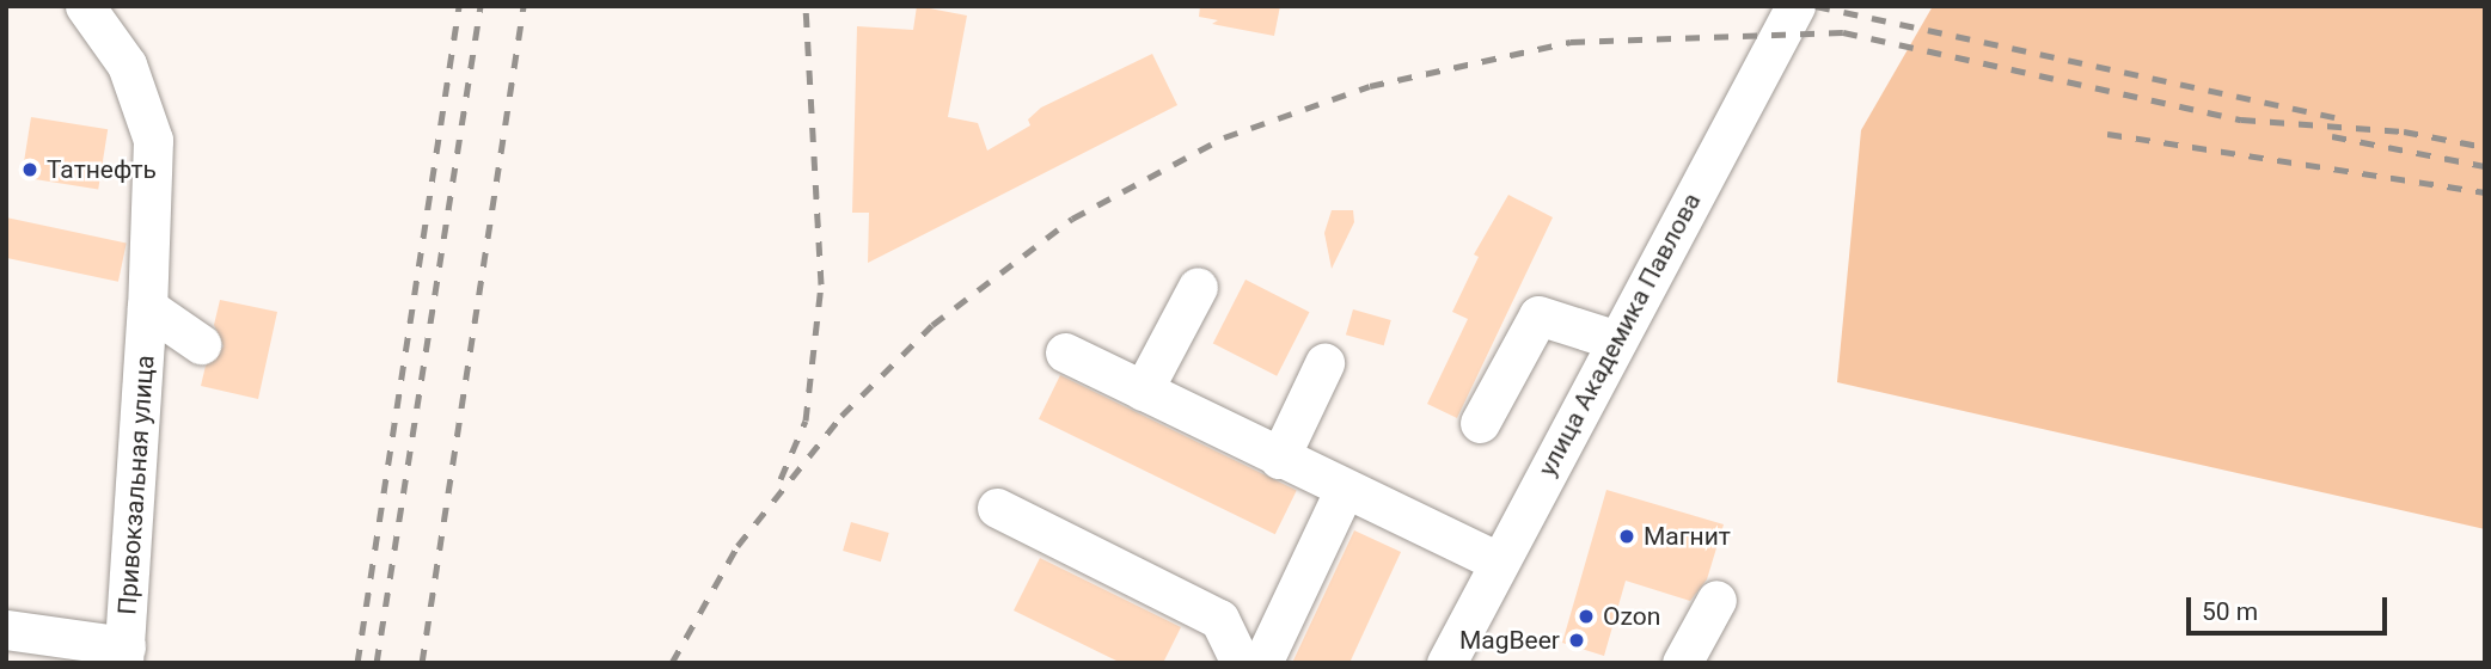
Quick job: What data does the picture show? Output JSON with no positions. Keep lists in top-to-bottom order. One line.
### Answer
{"streets":{"street":["улица Академика Павлова","Привокзальная улица"]},"places":["Татнефть","Магнит","Ozon","MagBeer"],"scale_bar":"50 m"}
